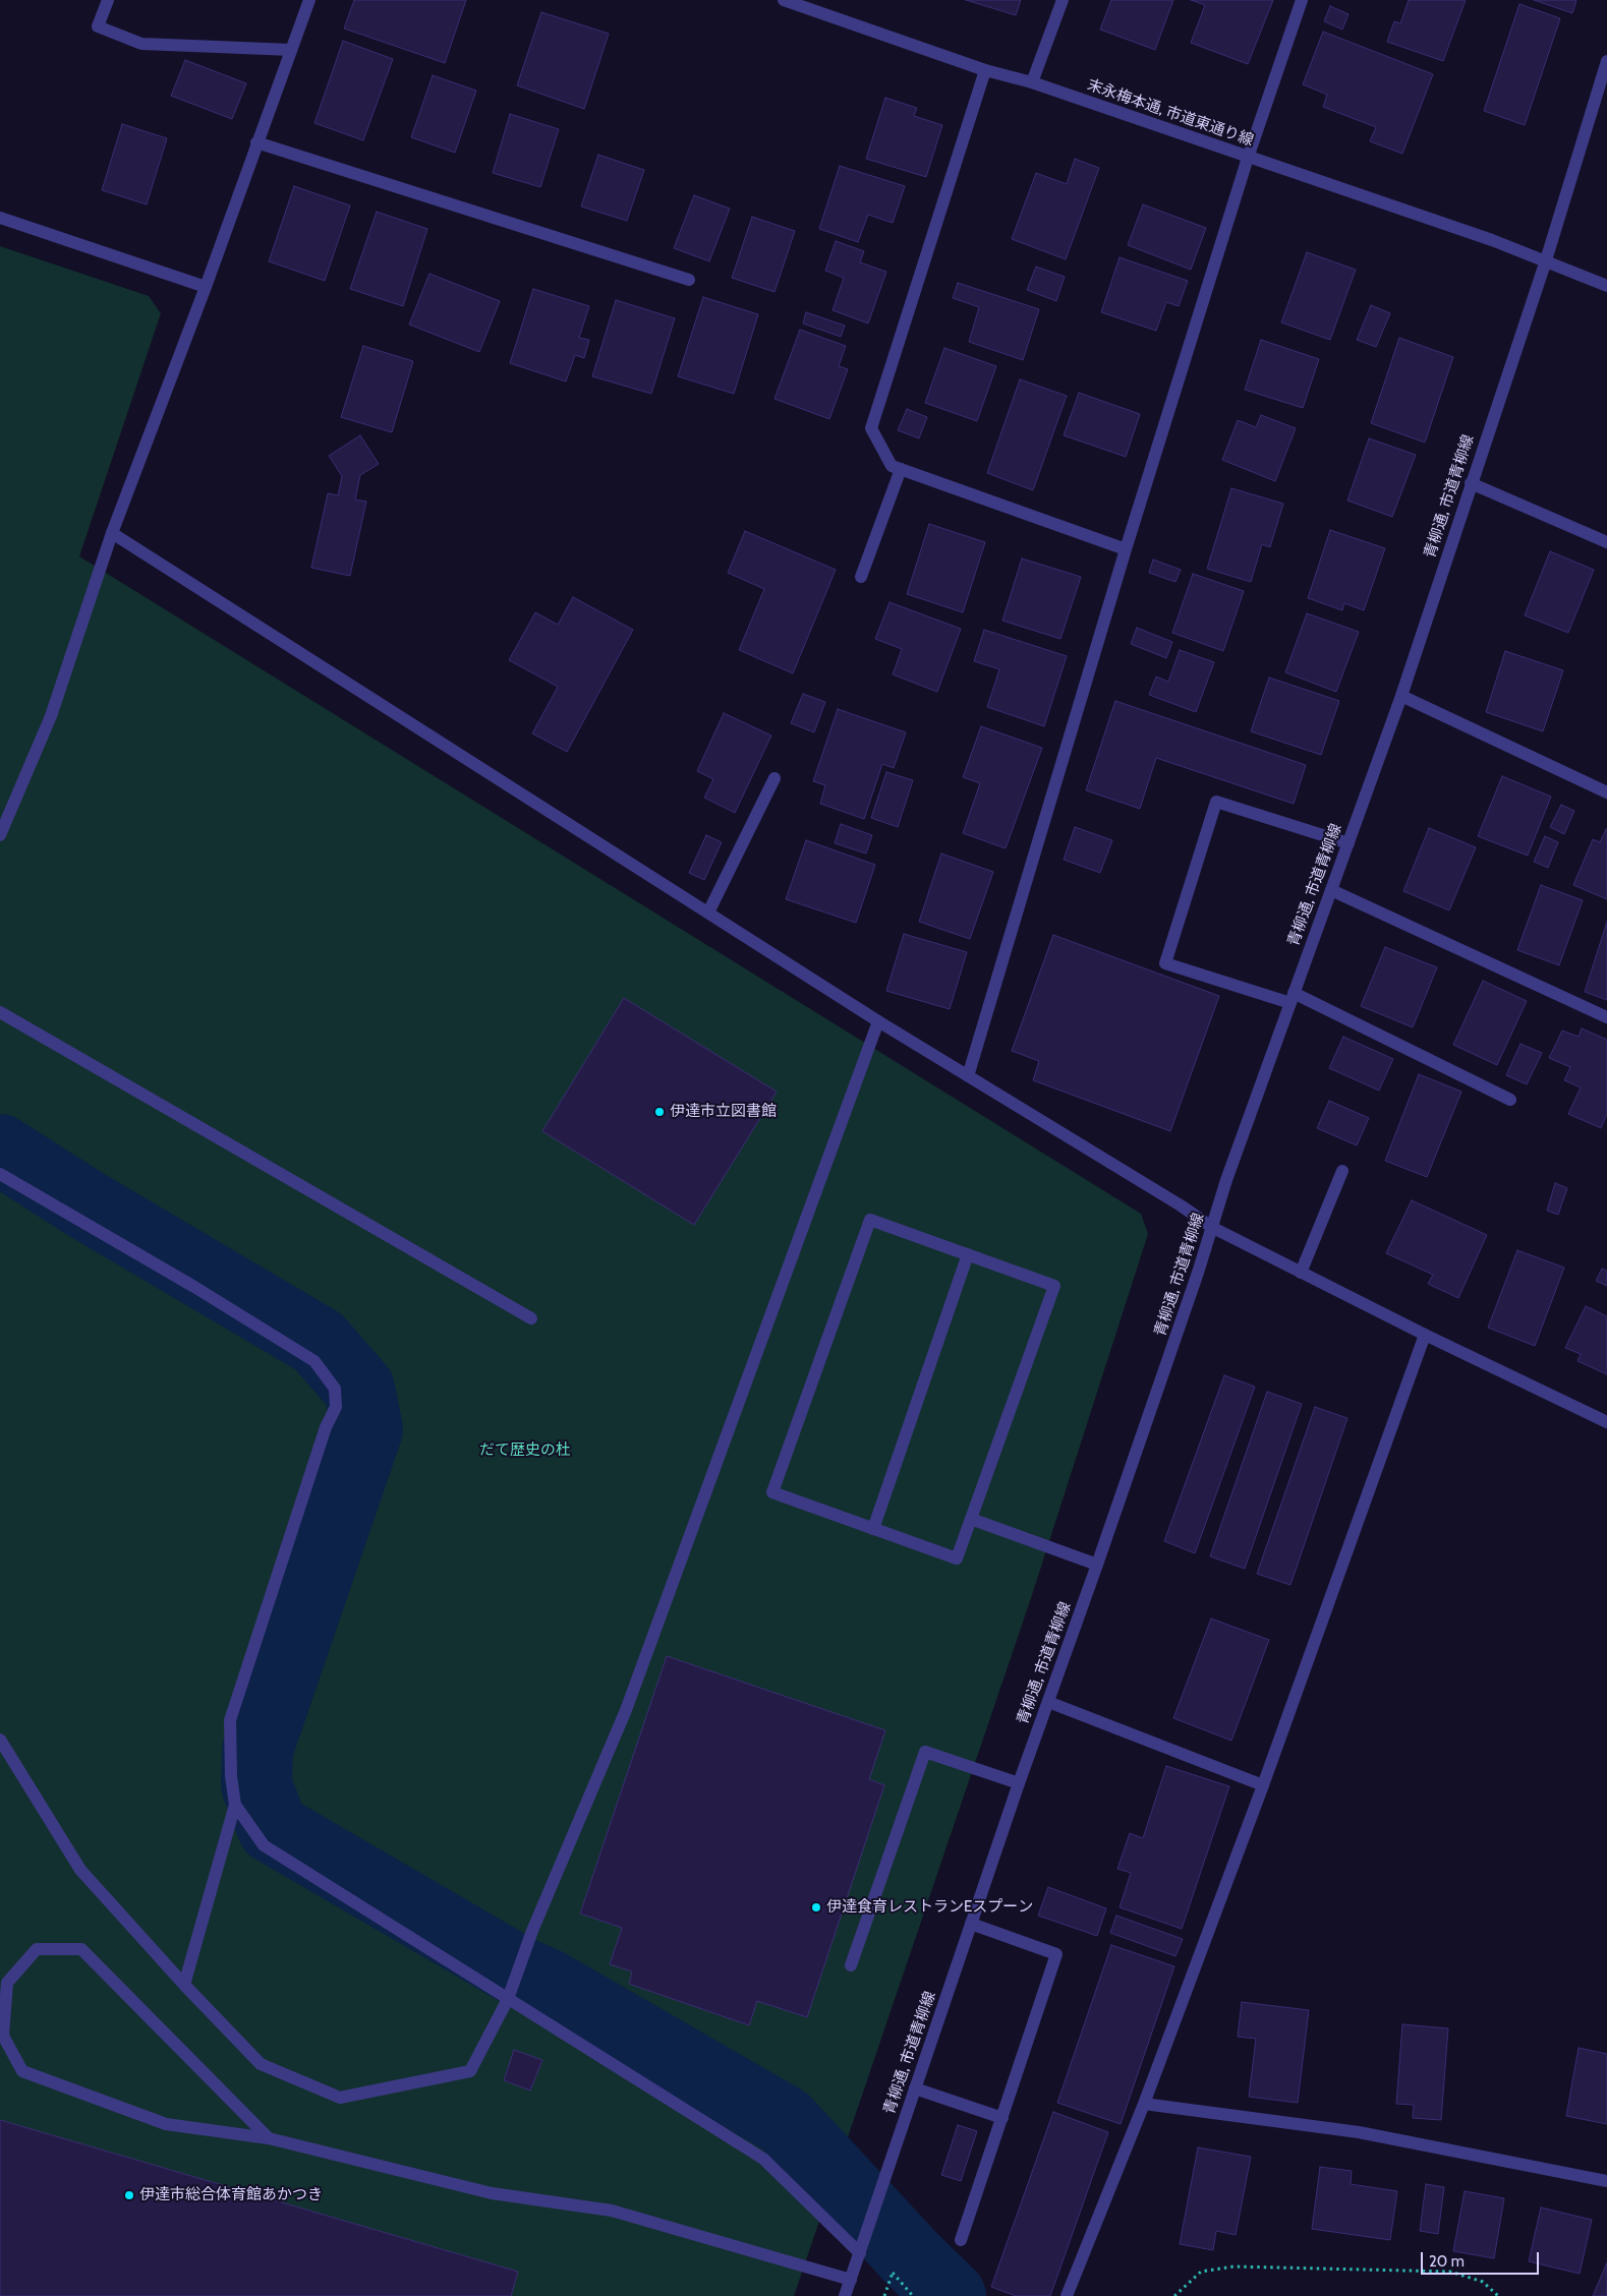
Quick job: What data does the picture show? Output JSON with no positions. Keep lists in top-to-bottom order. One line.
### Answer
{"streets":{"street":["末永梅本通, 市道東通り線","青柳通, 市道青柳線"]},"crossings":[["末永梅本通, 市道東通り線","青柳通, 市道青柳線"]],"parks":["だて歴史の杜"],"places":["伊達市立図書館","伊達食育レストランEスプーン","伊達市総合体育館あかつき"],"scale_bar":"20 m"}
